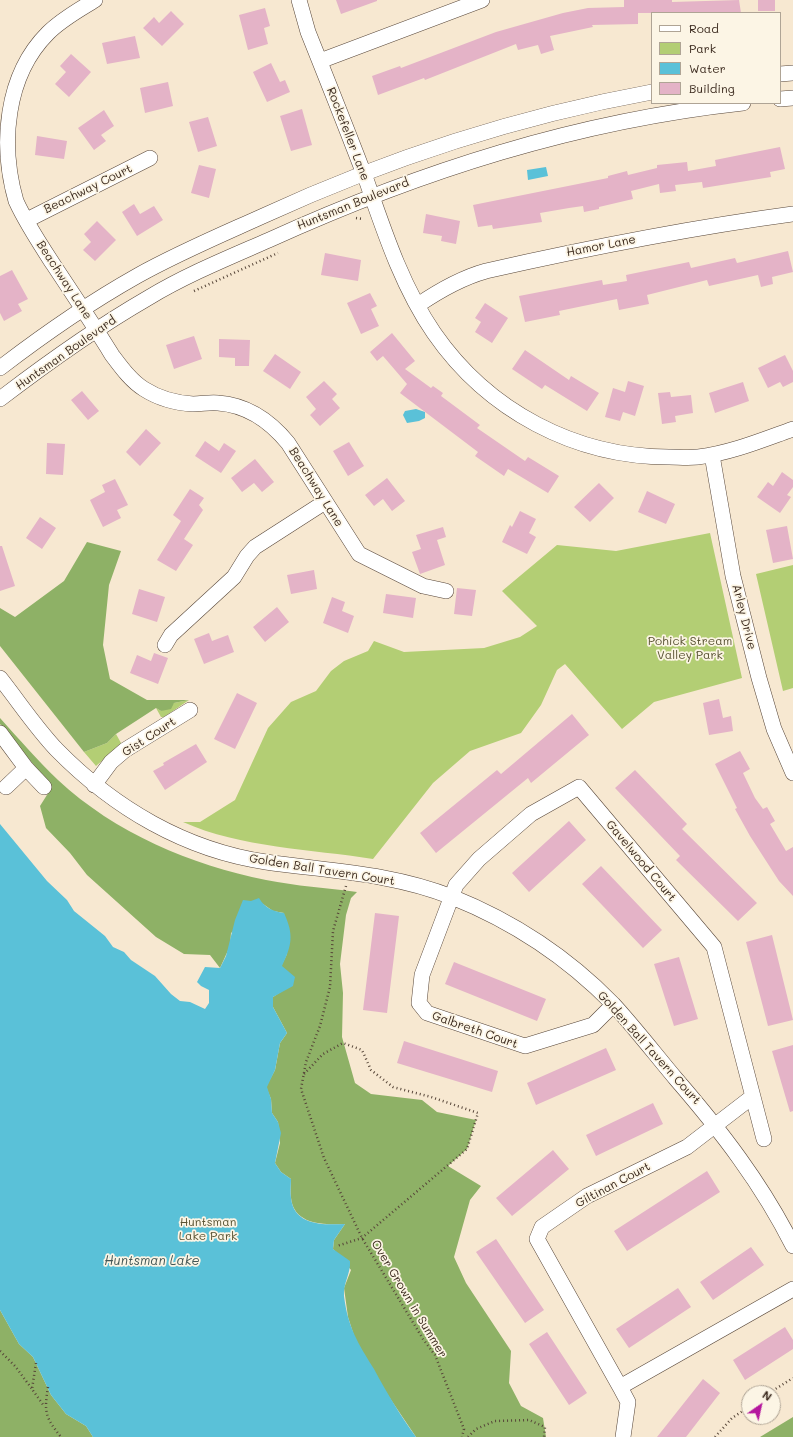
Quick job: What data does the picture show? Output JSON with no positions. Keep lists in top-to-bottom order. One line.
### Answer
{"streets":{"street":["Rockefeller Lane","Beachway Court","Huntsman Boulevard","Hamor Lane","Beachway Lane","Arley Drive","Gist Court","Gavelwood Court","Golden Ball Tavern Court","Galbreth Court","Giltinan Court"],"path":["Over Grown in Summer"]},"crossings":[["Rockefeller Lane","Huntsman Boulevard"],["Rockefeller Lane","Hamor Lane"],["Rockefeller Lane","Arley Drive"],["Beachway Court","Beachway Lane"],["Huntsman Boulevard","Beachway Lane"],["Gist Court","Golden Ball Tavern Court"],["Gavelwood Court","Golden Ball Tavern Court"],["Gavelwood Court","Galbreth Court"],["Golden Ball Tavern Court","Galbreth Court"],["Golden Ball Tavern Court","Giltinan Court"],["Golden Ball Tavern Court","Over Grown in Summer"]],"water":["Huntsman Lake"],"parks":["Pohick Stream Valley Park","Huntsman Lake Park"],"legend":["Road","Park","Water","Building"],"north":"top right"}
